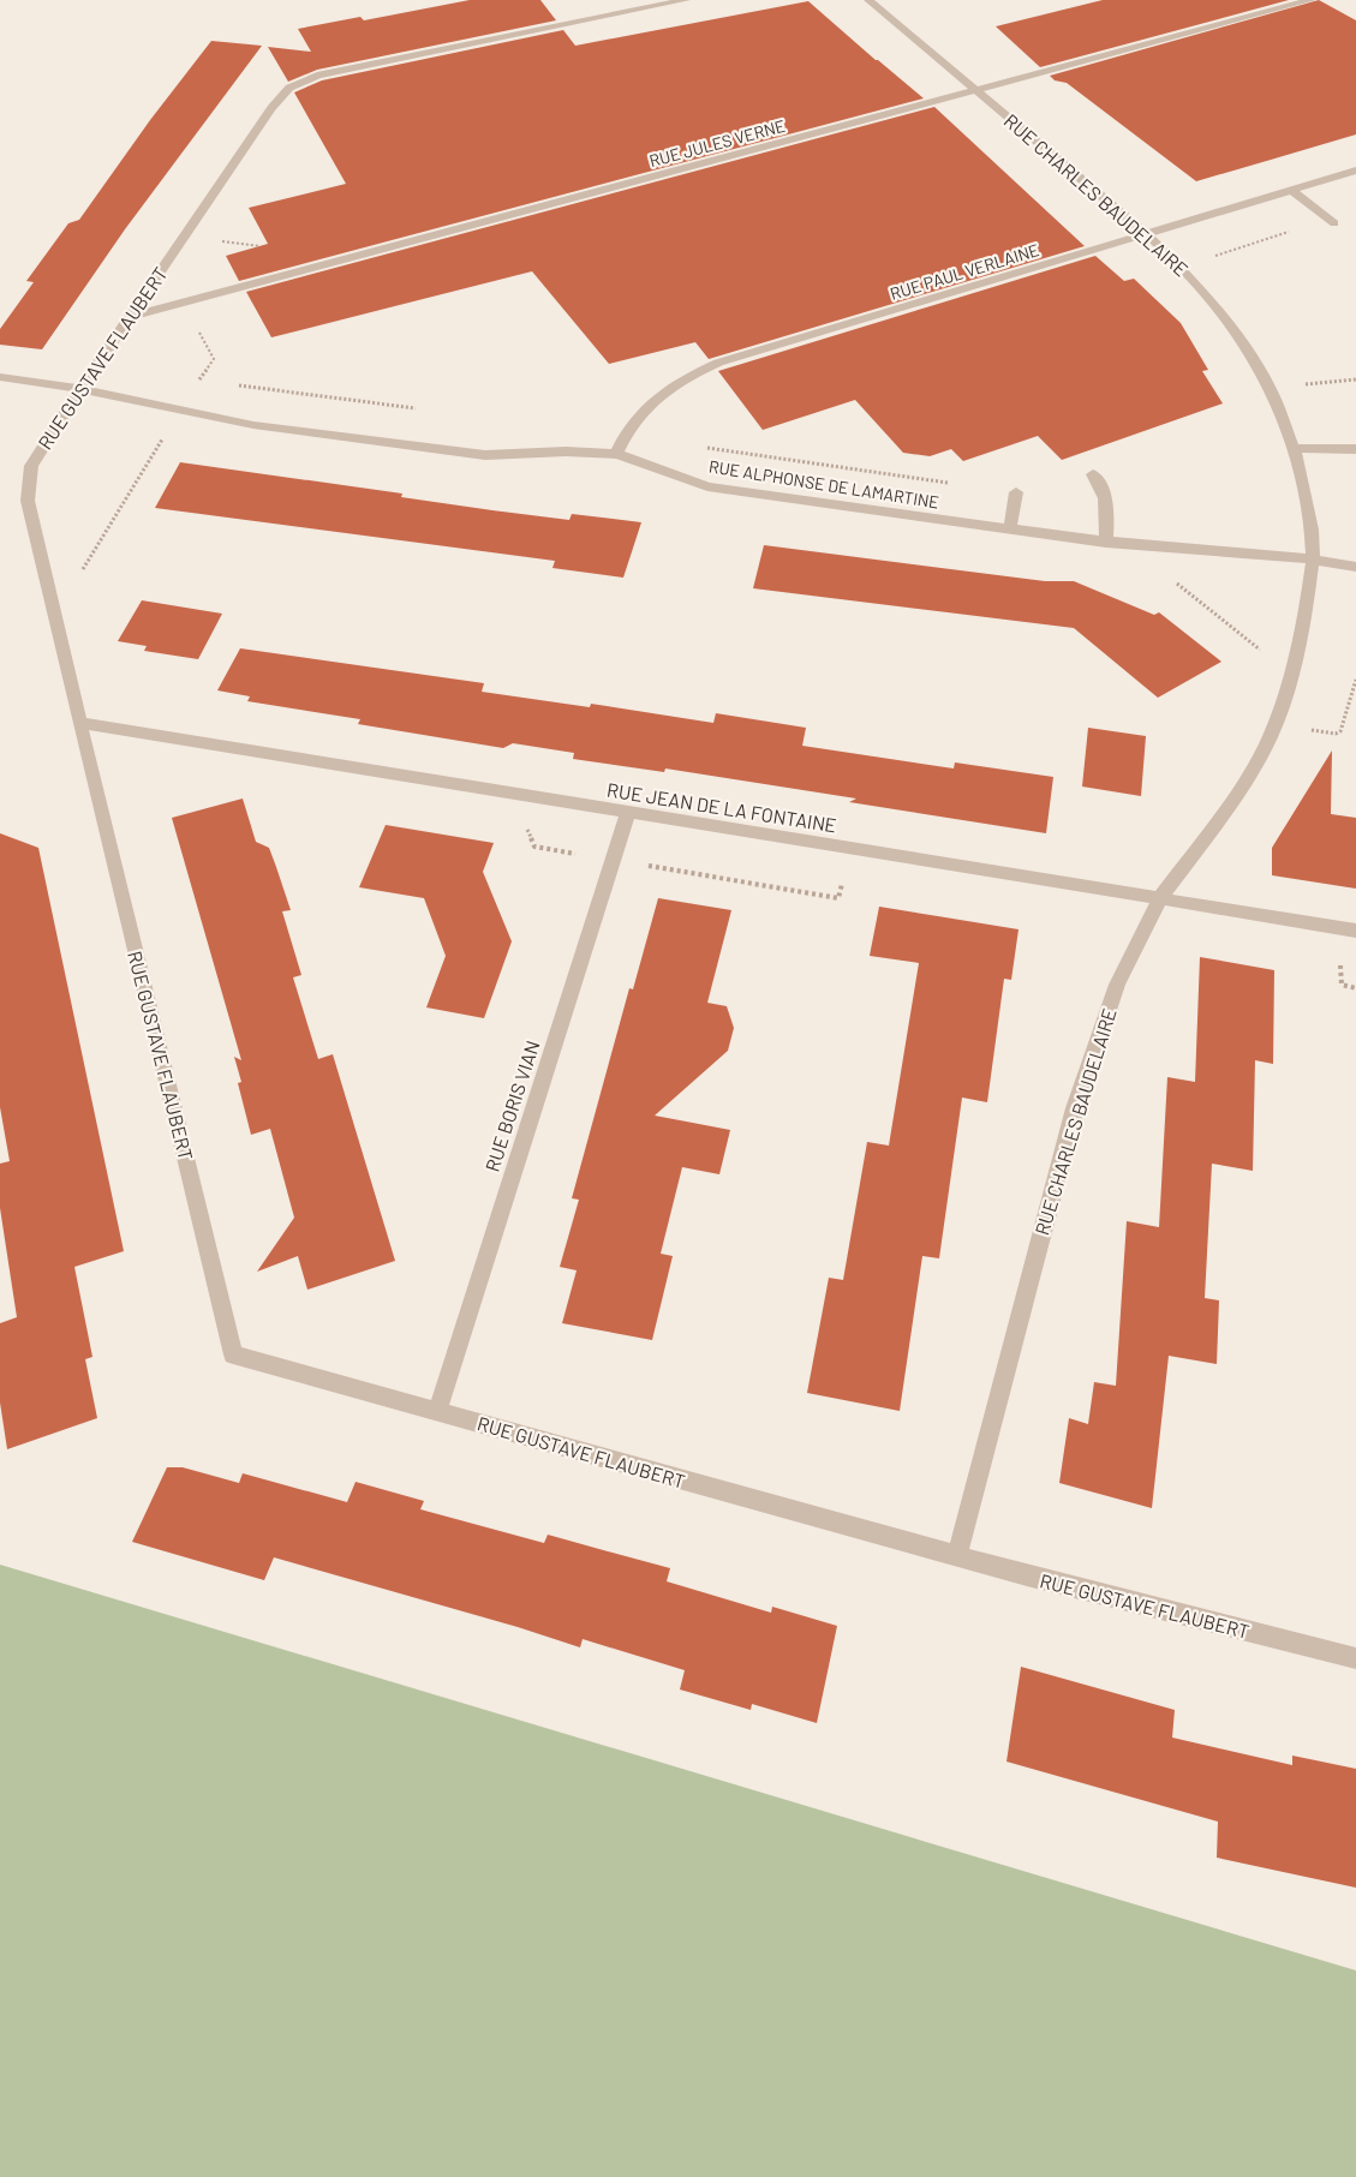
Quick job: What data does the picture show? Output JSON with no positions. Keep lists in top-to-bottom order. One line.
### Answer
{"streets":{"street":["RUE JULES VERNE","RUE CHARLES BAUDELAIRE","RUE PAUL VERLAINE","RUE GUSTAVE FLAUBERT","RUE ALPHONSE DE LAMARTINE","RUE JEAN DE LA FONTAINE","RUE BORIS VIAN"]},"crossings":[["RUE JULES VERNE","RUE CHARLES BAUDELAIRE"],["RUE JULES VERNE","RUE GUSTAVE FLAUBERT"],["RUE CHARLES BAUDELAIRE","RUE PAUL VERLAINE"],["RUE CHARLES BAUDELAIRE","RUE GUSTAVE FLAUBERT"],["RUE CHARLES BAUDELAIRE","RUE ALPHONSE DE LAMARTINE"],["RUE CHARLES BAUDELAIRE","RUE JEAN DE LA FONTAINE"],["RUE PAUL VERLAINE","RUE ALPHONSE DE LAMARTINE"],["RUE GUSTAVE FLAUBERT","RUE ALPHONSE DE LAMARTINE"],["RUE GUSTAVE FLAUBERT","RUE JEAN DE LA FONTAINE"],["RUE GUSTAVE FLAUBERT","RUE BORIS VIAN"],["RUE JEAN DE LA FONTAINE","RUE BORIS VIAN"]]}
